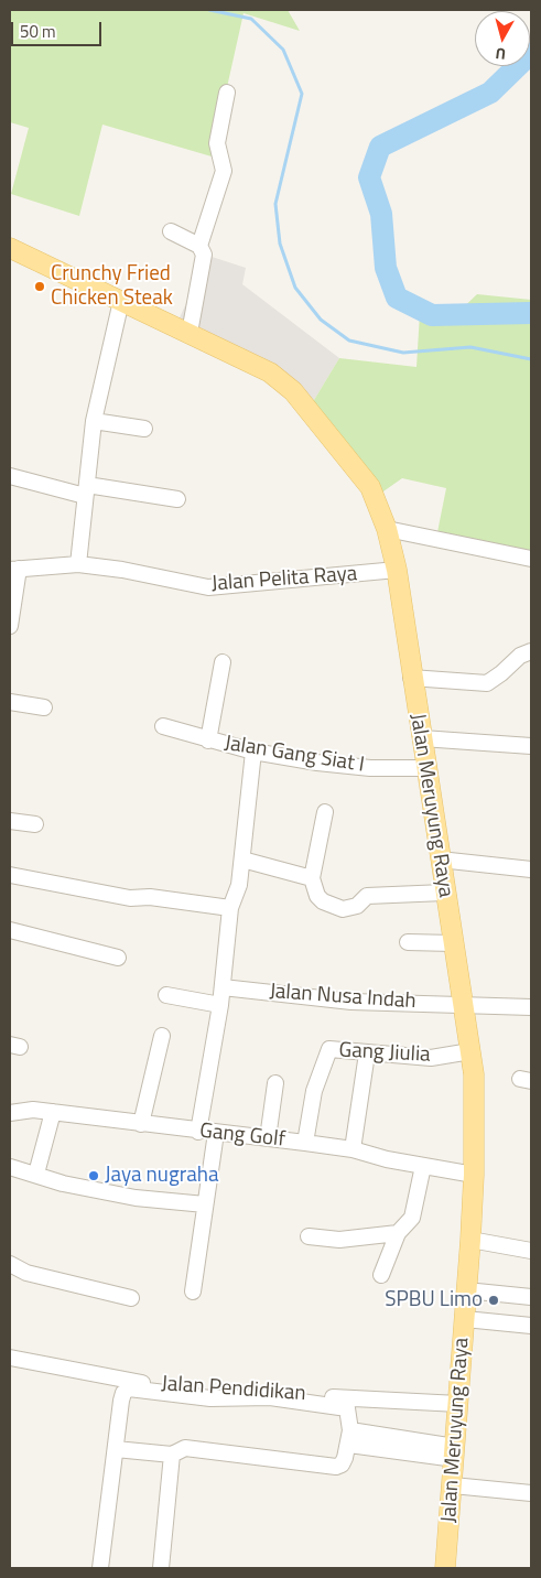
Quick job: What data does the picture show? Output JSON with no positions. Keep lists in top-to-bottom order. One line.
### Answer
{"streets":{"main road":["Jalan Meruyung Raya"],"street":["Jalan Pelita Raya","Jalan Gang Siat I","Jalan Nusa Indah","Gang Jiulia","Gang Golf","Jalan Pendidikan"]},"crossings":[["Jalan Pelita Raya","Jalan Meruyung Raya"],["Jalan Gang Siat I","Jalan Meruyung Raya"],["Jalan Meruyung Raya","Jalan Nusa Indah"],["Jalan Meruyung Raya","Gang Jiulia"],["Jalan Meruyung Raya","Gang Golf"],["Jalan Meruyung Raya","Jalan Pendidikan"],["Gang Jiulia","Gang Golf"]],"places":["Crunchy Fried Chicken Steak","Jaya nugraha","SPBU Limo"],"scale_bar":"50 m","north":"bottom"}
